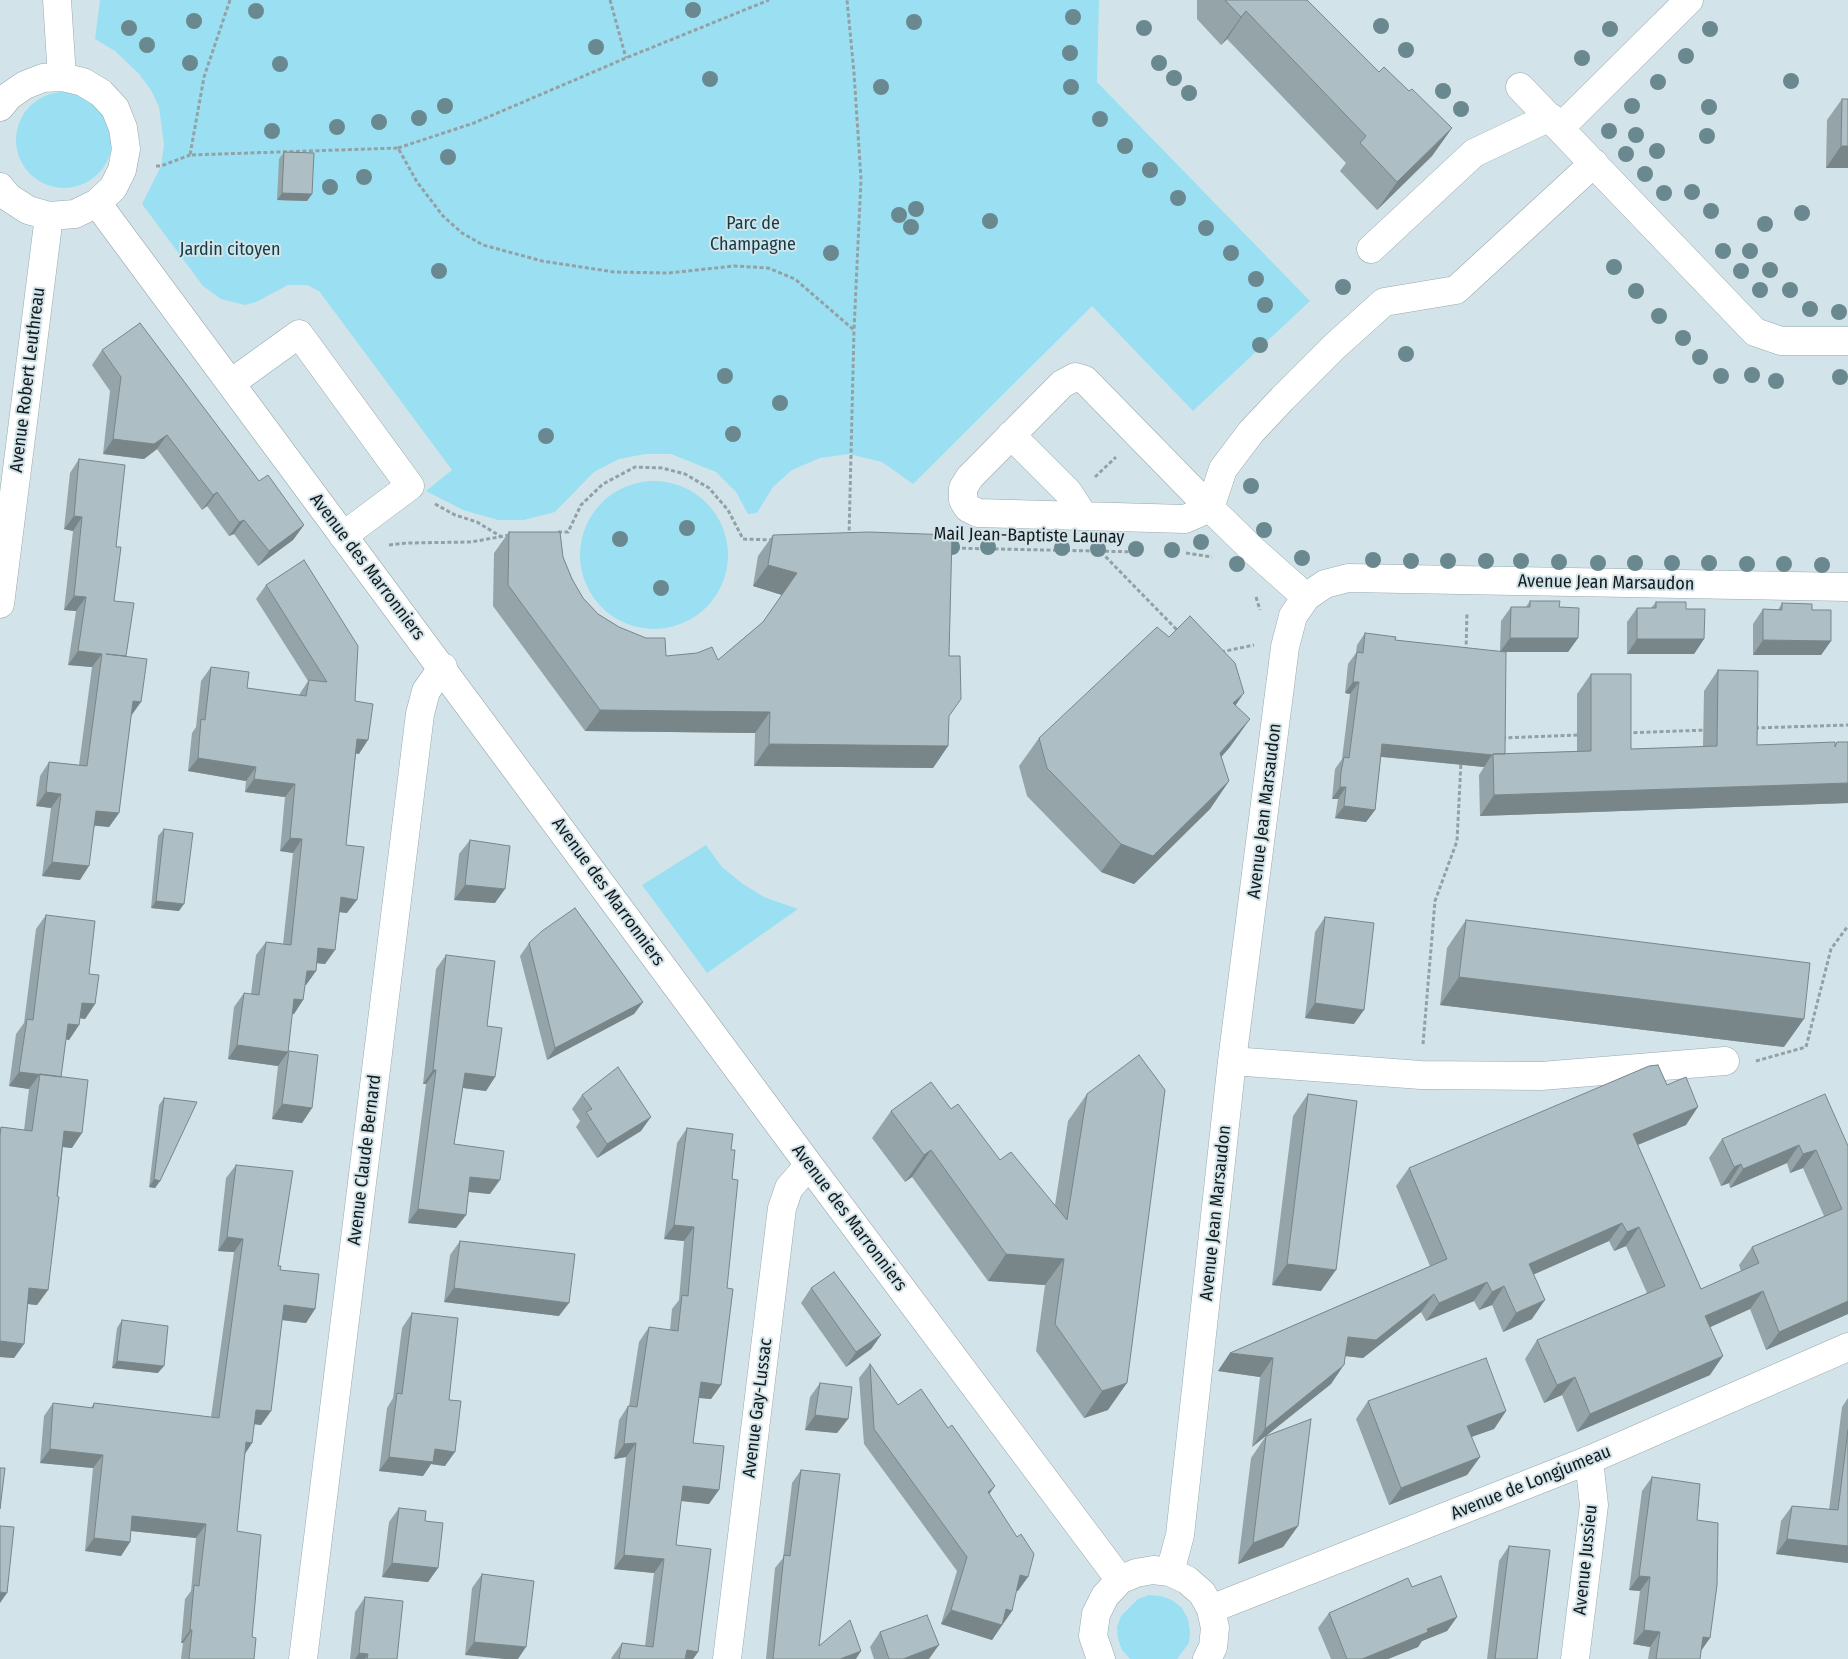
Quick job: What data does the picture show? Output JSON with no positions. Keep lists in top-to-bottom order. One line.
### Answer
{"streets":{"street":["Avenue Robert Leuthreau","Avenue des Marronniers","Avenue Jean Marsaudon","Avenue Claude Bernard","Avenue Gay-Lussac","Avenue de Longjumeau","Avenue Jussieu"],"path":["Mail Jean-Baptiste Launay"]},"crossings":[["Avenue des Marronniers","Avenue Claude Bernard"],["Avenue des Marronniers","Avenue Gay-Lussac"],["Avenue de Longjumeau","Avenue Jussieu"]],"parks":["Parc de Champagne","Jardin citoyen"]}
